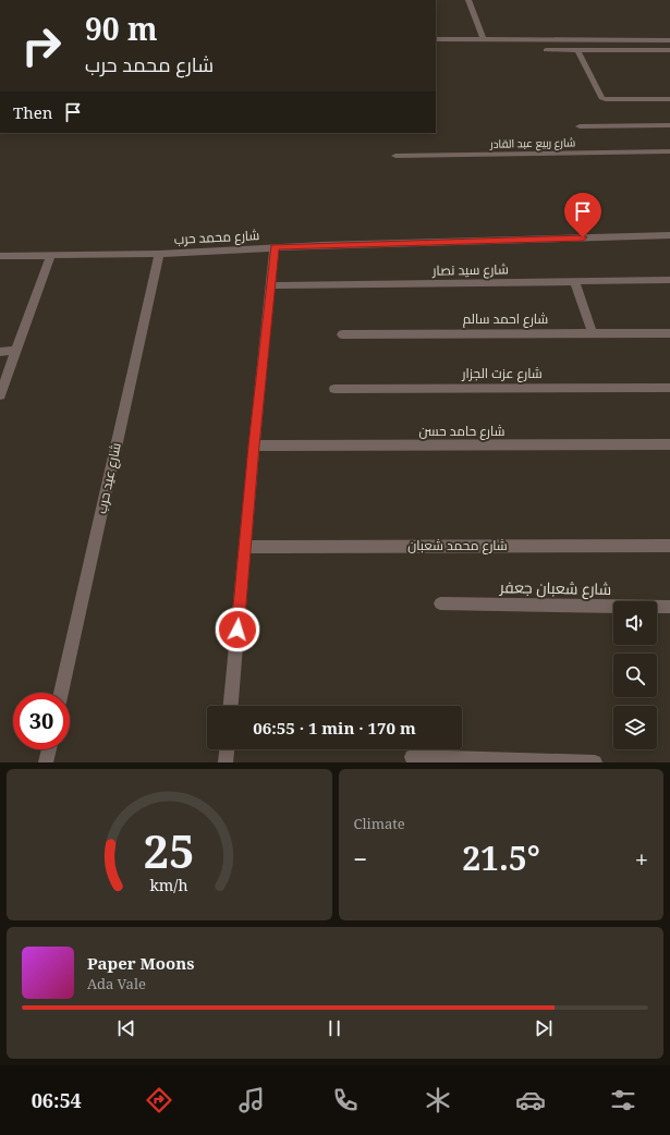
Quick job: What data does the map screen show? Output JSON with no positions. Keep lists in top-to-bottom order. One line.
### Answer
{"streets":{"street":["شارع ربيع عبد القادر","شارع محمد حرب","شارع سيد نصار","شارع احمد سالم","شارع عزت الجزار","شارع حامد حسن","شارع عيد حرب","شارع محمد شعبان","شارع شعبان جعفر"]},"crossings":[["شارع محمد حرب","شارع عيد حرب"]],"page":{"turn":["90 m","شارع محمد حرب"],"then":"Then","limit":"30","trip":"06:55 · 1 min · 170 m","tile":"Climate","heat":["−","21.5°","+"],"song":["Paper Moons","Ada Vale"],"tabs":"06:54","gauge":["25","km/h"]}}
